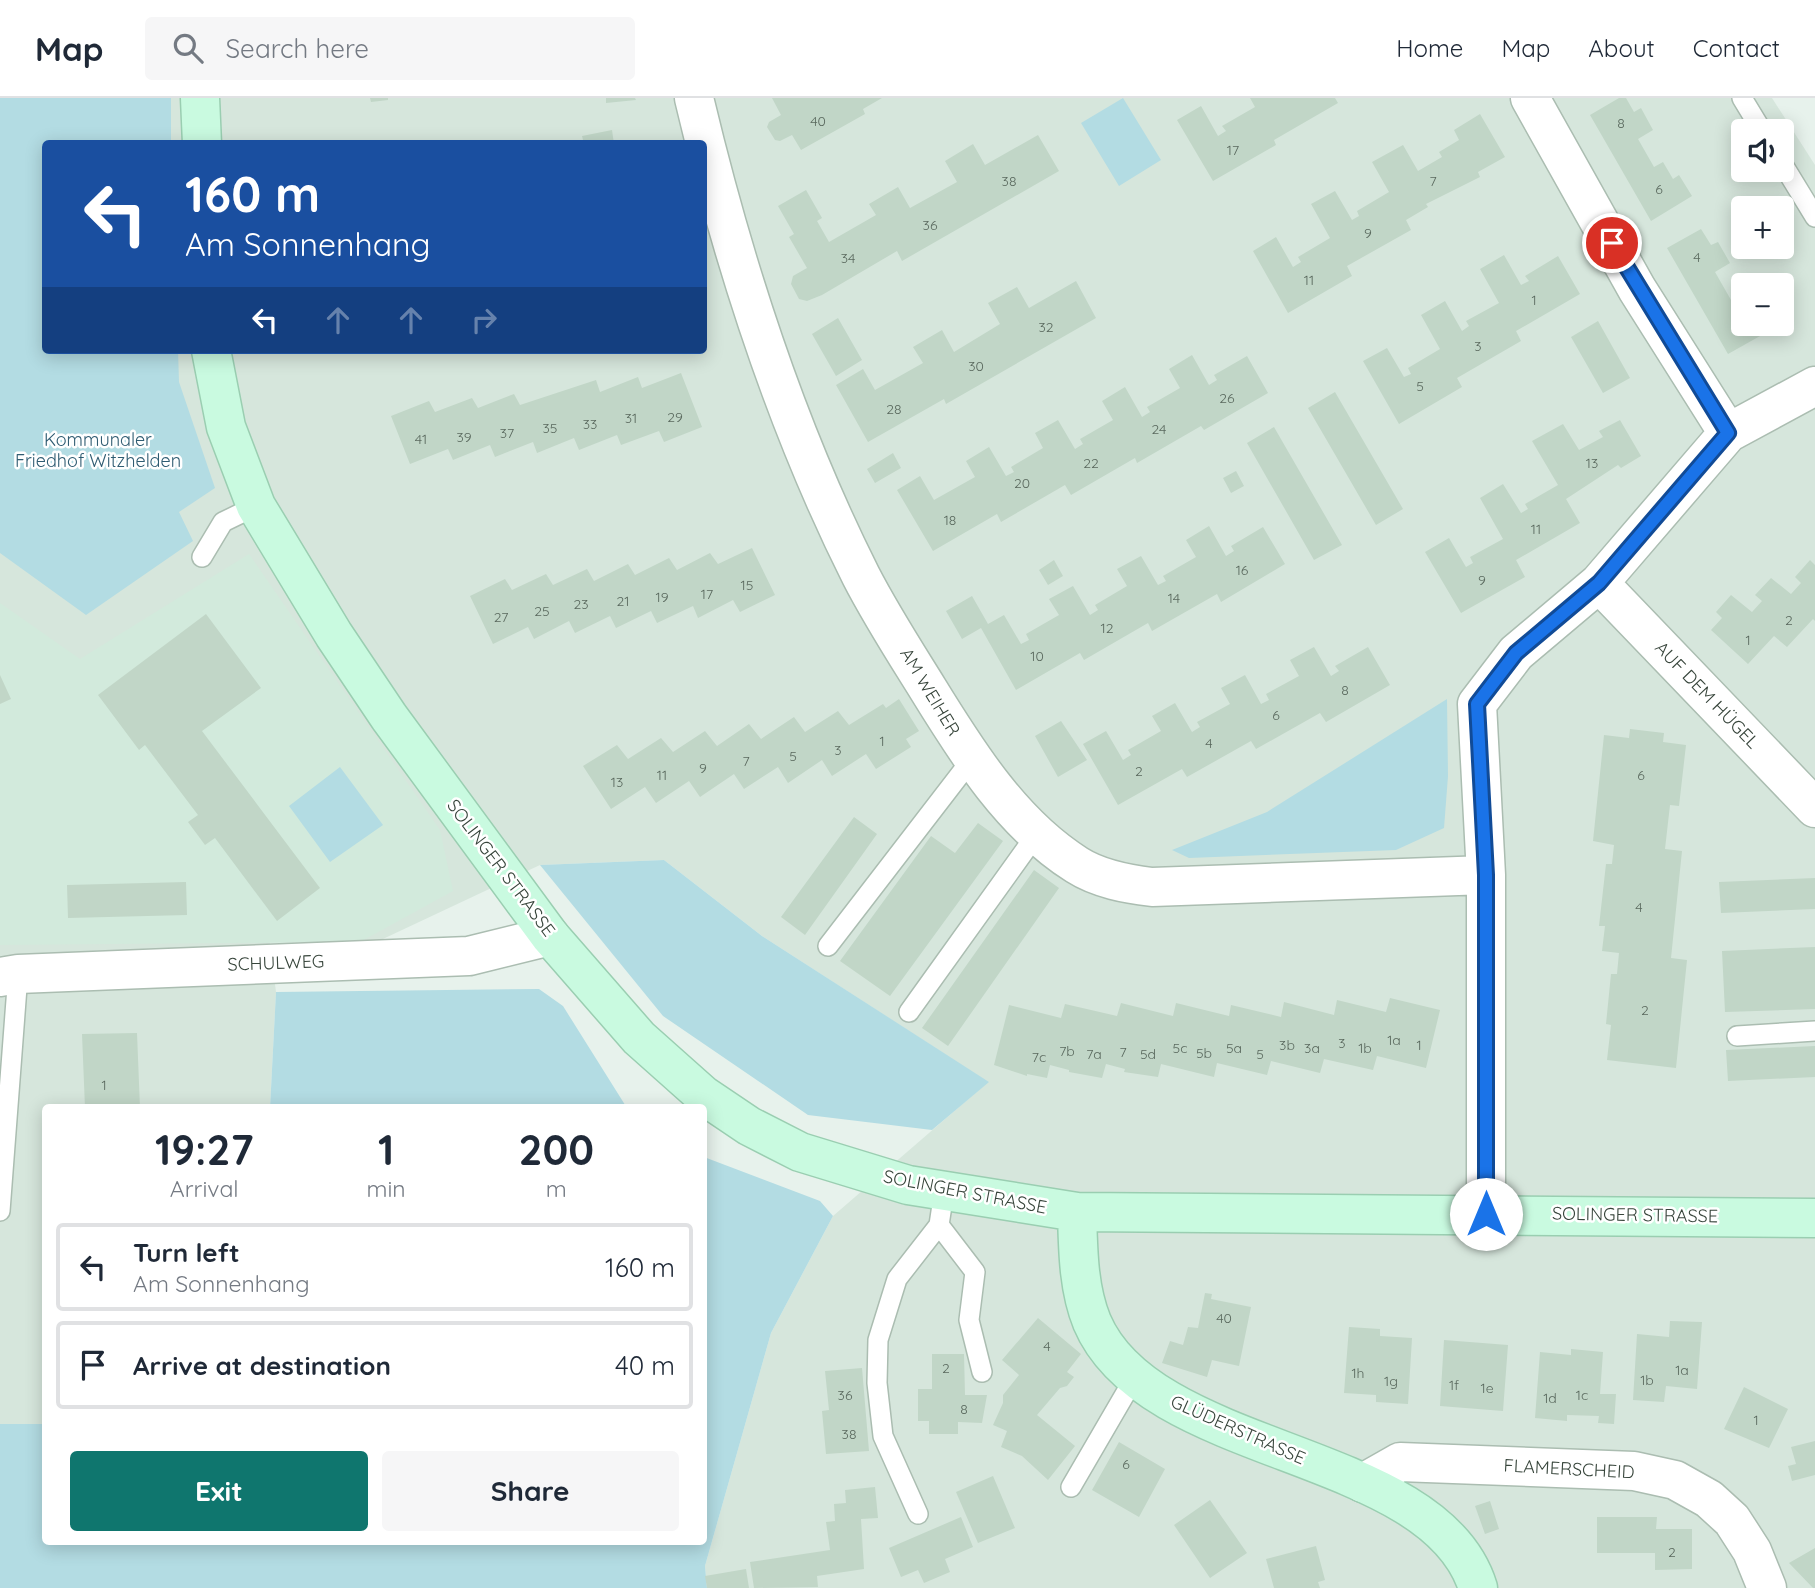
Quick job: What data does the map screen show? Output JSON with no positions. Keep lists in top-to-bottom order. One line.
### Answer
{"streets":{"main road":["SOLINGER STRASSE","GLÜDERSTRASSE"],"street":["AM WEIHER","AUF DEM HÜGEL","SCHULWEG","FLAMERSCHEID"]},"crossings":[["SOLINGER STRASSE","SCHULWEG"],["SOLINGER STRASSE","GLÜDERSTRASSE"],["GLÜDERSTRASSE","FLAMERSCHEID"]],"parks":["Kommunaler Friedhof Witzhelden"],"house_numbers":["40","8","17","38","7","6","36","9","4","34","11","1","32","3","30","5","26","28","29","31","33","35","24","37","39","41","22","13","20","18","11","16","9","15","17","19","14","21","23","25","27","2","12","1","10","8","6","1","4","3","5","7","9","2","11","6","13","4","2","1a","3","3b","1","5c","5a","3a","1b","7b","7","5b","7a","5d","5","7c","1","40","4","2","1a","1h","1b","1g","1f","1e","36","1c","1d","8","1","38","6","2"],"page":{"header":"Map","search":"Search here","nav":["Home","Map","About","Contact"],"map_buttons":["+","−"],"turn":["160 m","Am Sonnenhang"],"eta":["19:27","Arrival","1","min","200","m"],"list":[{"name":"Turn left","note":"Am Sonnenhang","value":"160 m"},{"name":"Arrive at destination","value":"40 m"}],"buttons":["Exit","Share"]}}
